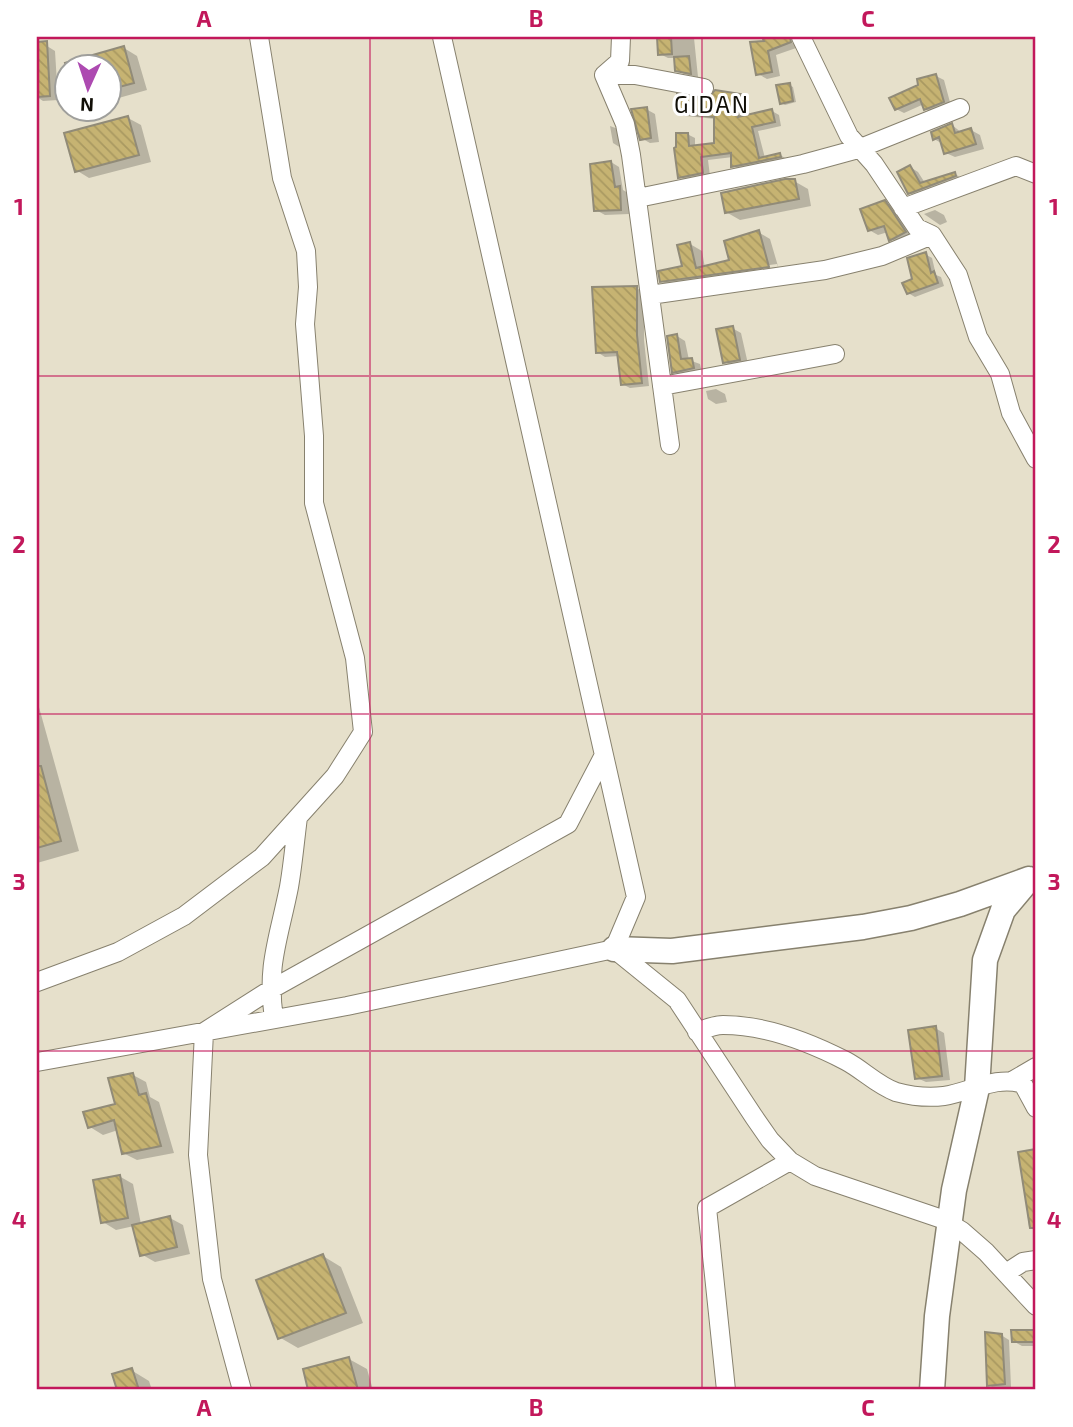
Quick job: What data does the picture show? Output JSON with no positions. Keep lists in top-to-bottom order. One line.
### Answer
{"districts":["GIDAN"],"north":"bottom","grid":{"columns":["A","B","C"],"rows":["1","2","3","4"]}}
